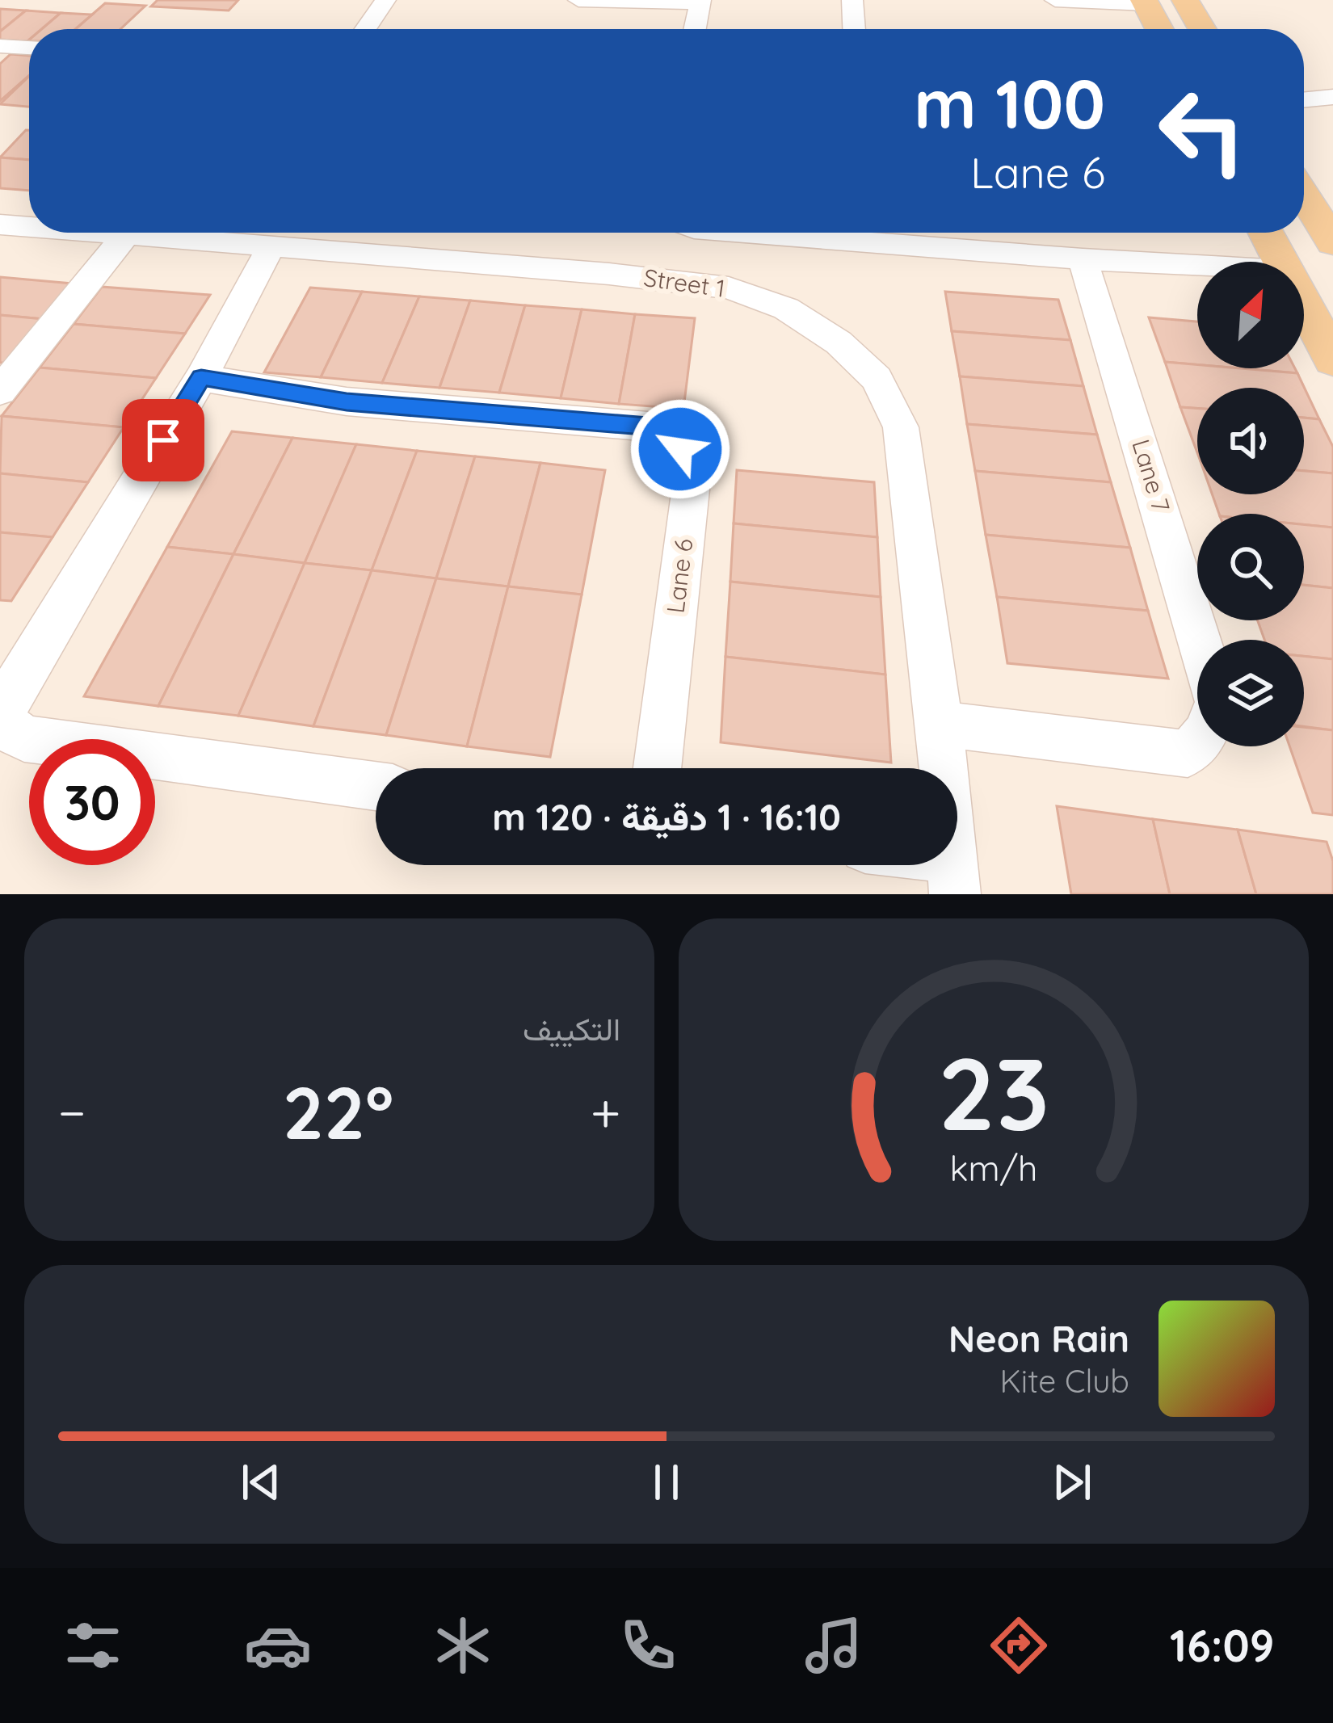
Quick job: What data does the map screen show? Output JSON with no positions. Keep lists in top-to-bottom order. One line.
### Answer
{"streets":{"street":["Street 1","Lane 7","Lane 6"]},"north":"top right","page":{"turn":["100 m","Lane 6"],"limit":"30","trip":"16:10 · 1 دقيقة · 120 m","tile":"التكييف","heat":["−","22°","+"],"song":["Neon Rain","Kite Club"],"tabs":"16:09","gauge":["23","km/h"]}}
